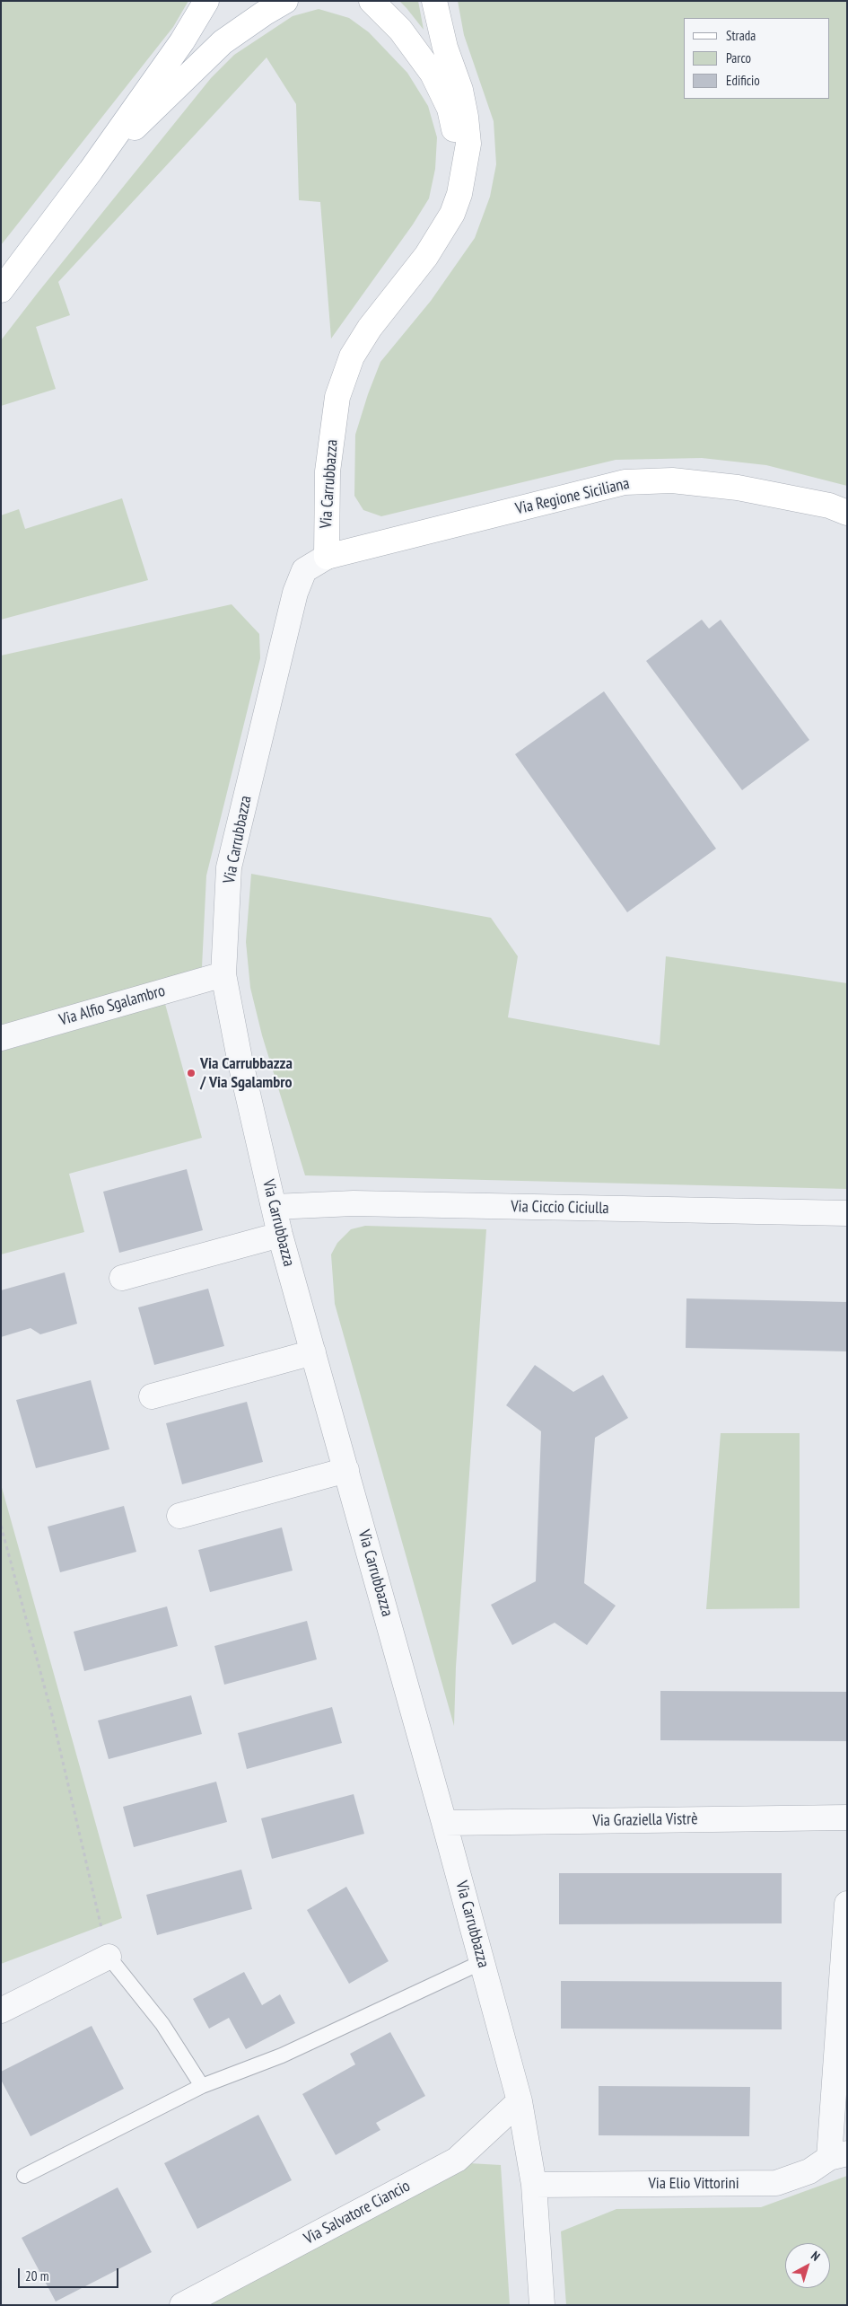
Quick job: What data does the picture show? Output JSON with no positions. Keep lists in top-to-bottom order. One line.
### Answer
{"streets":{"main road":["Via Carrubbazza","Via Regione Siciliana"],"street":["Via Alfio Sgalambro","Via Ciccio Ciciulla","Via Graziella Vistrè","Via Elio Vittorini","Via Salvatore Ciancio"]},"crossings":[["Via Carrubbazza","Via Regione Siciliana"],["Via Carrubbazza","Via Alfio Sgalambro"],["Via Carrubbazza","Via Ciccio Ciciulla"],["Via Carrubbazza","Via Graziella Vistrè"],["Via Carrubbazza","Via Elio Vittorini"],["Via Carrubbazza","Via Salvatore Ciancio"]],"places":["Via Carrubbazza / Via Sgalambro"],"legend":["Strada","Parco","Edificio"],"scale_bar":"20 m","north":"top right"}
